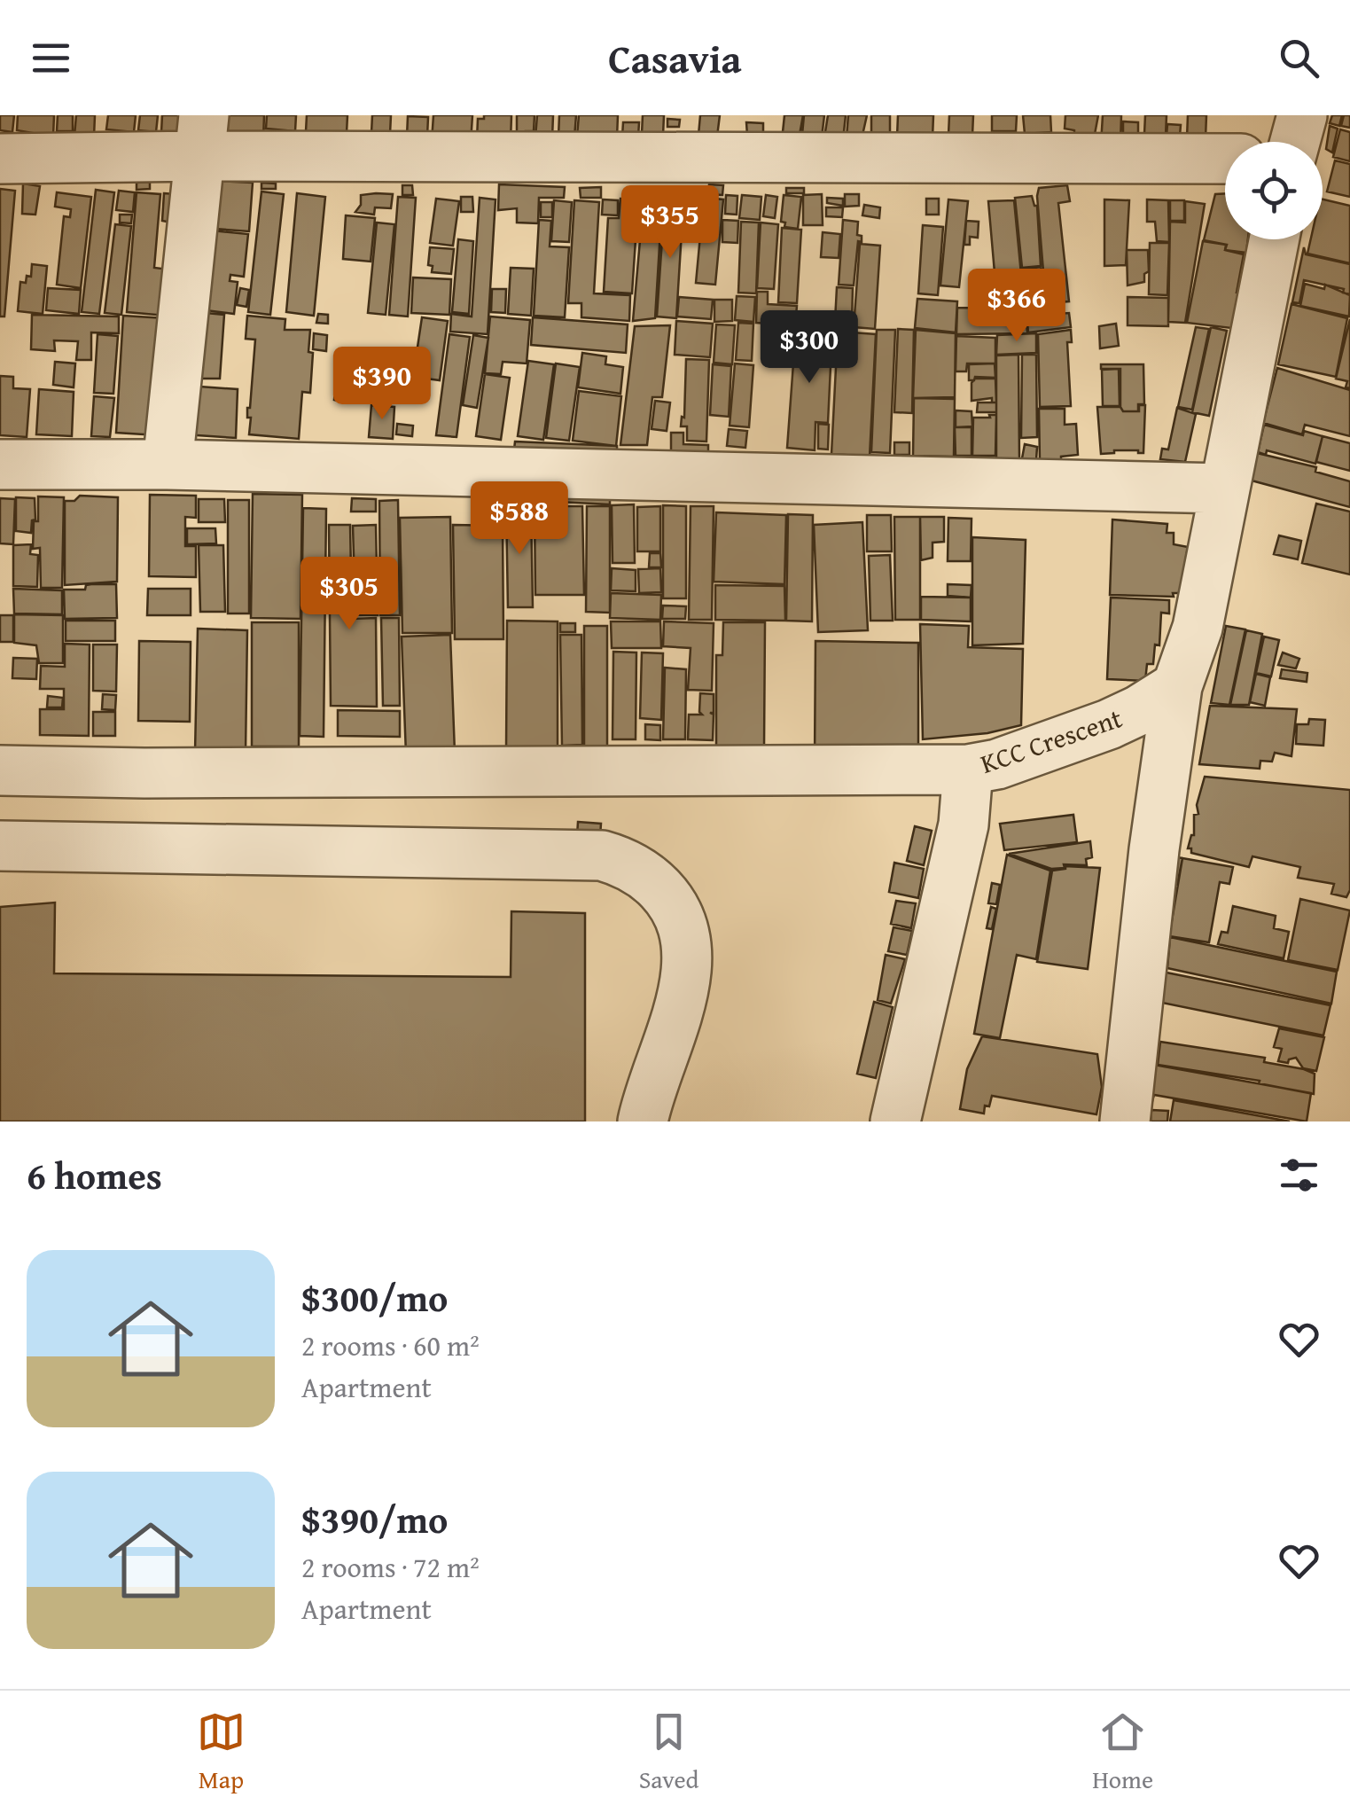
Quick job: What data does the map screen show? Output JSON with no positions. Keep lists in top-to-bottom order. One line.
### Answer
{"streets":{"street":["KCC Crescent"]},"page":{"header":"Casavia","price":["$355","$366","$300","$390","$588","$305"],"heading":"6 homes","list":[{"name":"$300/mo","note":"2 rooms · 60 m² · Apartment"},{"name":"$390/mo","note":"2 rooms · 72 m² · Apartment"}],"tabs":["Map","Saved","Home"]}}
